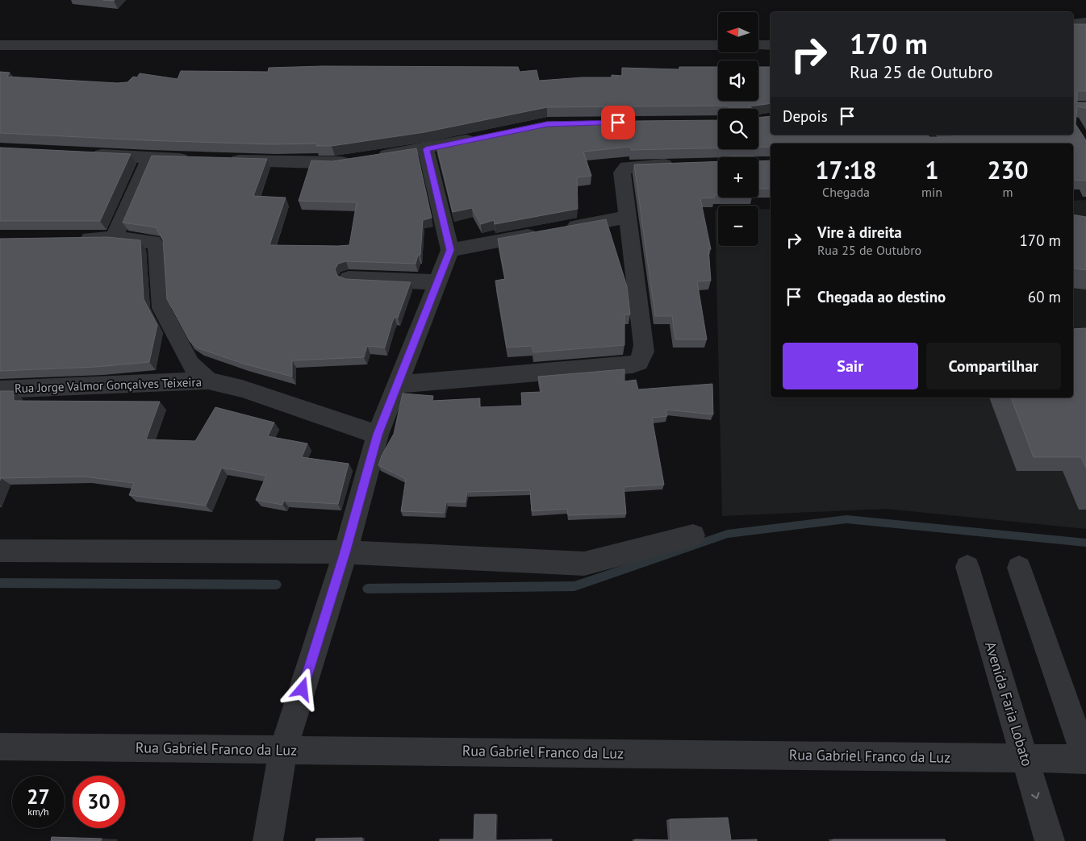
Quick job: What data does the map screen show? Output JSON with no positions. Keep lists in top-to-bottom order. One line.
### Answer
{"streets":{"street":["Rua Jorge Valmor Gonçalves Teixeira","Avenida Faria Lobato","Rua Gabriel Franco da Luz"]},"crossings":[["Avenida Faria Lobato","Rua Gabriel Franco da Luz"]],"north":"left","page":{"map_buttons":["+","−"],"turn":["170 m","Rua 25 de Outubro"],"then":"Depois","eta":["17:18","Chegada","1","min","230","m"],"list":[{"name":"Vire à direita","note":"Rua 25 de Outubro","value":"170 m"},{"name":"Chegada ao destino","value":"60 m"}],"buttons":["Sair","Compartilhar"],"speed":"27 km/h","limit":"30"}}
